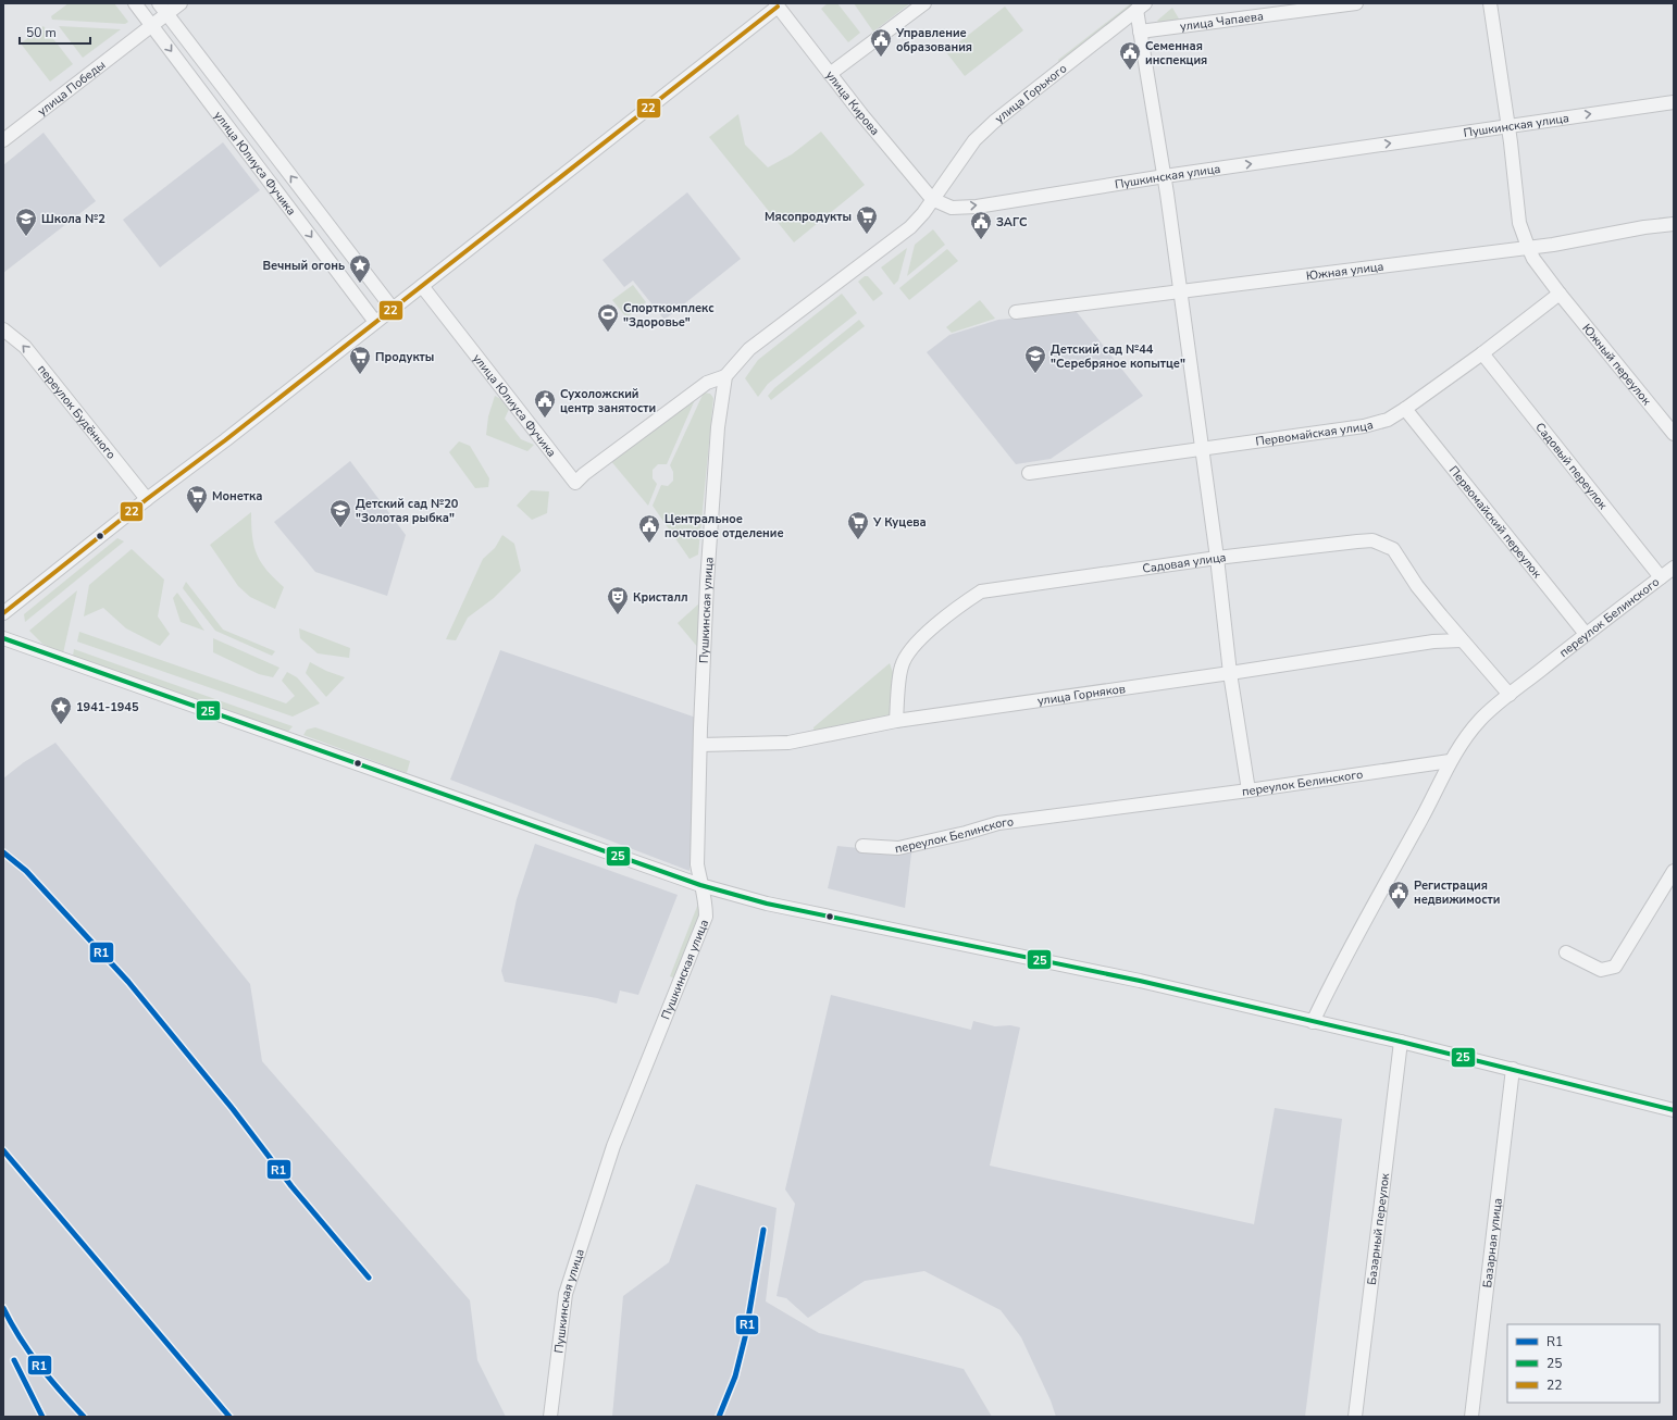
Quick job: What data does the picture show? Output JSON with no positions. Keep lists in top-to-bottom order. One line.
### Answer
{"streets":{"street":["улица Чапаева","улица Победы","улица Горького","улица Кирова","Пушкинская улица","улица Юлиуса Фучика","Южная улица","Южный переулок","переулок Будённого","Первомайская улица","Садовый переулок","Первомайский переулок","Садовая улица","переулок Белинского","улица Горняков","Базарный переулок","Базарная улица"]},"crossings":[["улица Победы","улица Юлиуса Фучика"],["улица Горького","улица Кирова"],["улица Горького","Пушкинская улица"],["улица Кирова","Пушкинская улица"],["Пушкинская улица","улица Юлиуса Фучика"],["Пушкинская улица","Южный переулок"],["Пушкинская улица","улица Горняков"],["Южная улица","Южный переулок"],["Южный переулок","Первомайская улица"],["Первомайская улица","Садовый переулок"],["Первомайская улица","Первомайский переулок"],["Садовый переулок","переулок Белинского"],["Первомайский переулок","переулок Белинского"],["Садовая улица","улица Горняков"]],"one_way":["Пушкинская улица","переулок Будённого"],"places":{"public building":["Управление образования","Семенная инспекция","ЗАГС","Сухоложский центр занятости","Центральное почтовое отделение","Регистрация недвижимости"],"supermarket":["Мясопродукты","Продукты","Монетка","У Куцева"],"school or university":["Школа №2","Детский сад №44 \"Серебряное копытце\"","Детский сад №20 \"Золотая рыбка\""],"place":["Вечный огонь","1941-1945"],"sports":["Спорткомплекс \"Здоровье\""],"theatre":["Кристалл"]},"lines":["transit line 22","transit line 25","transit line R1"],"legend":["R1","25","22"],"scale_bar":"50 m"}
